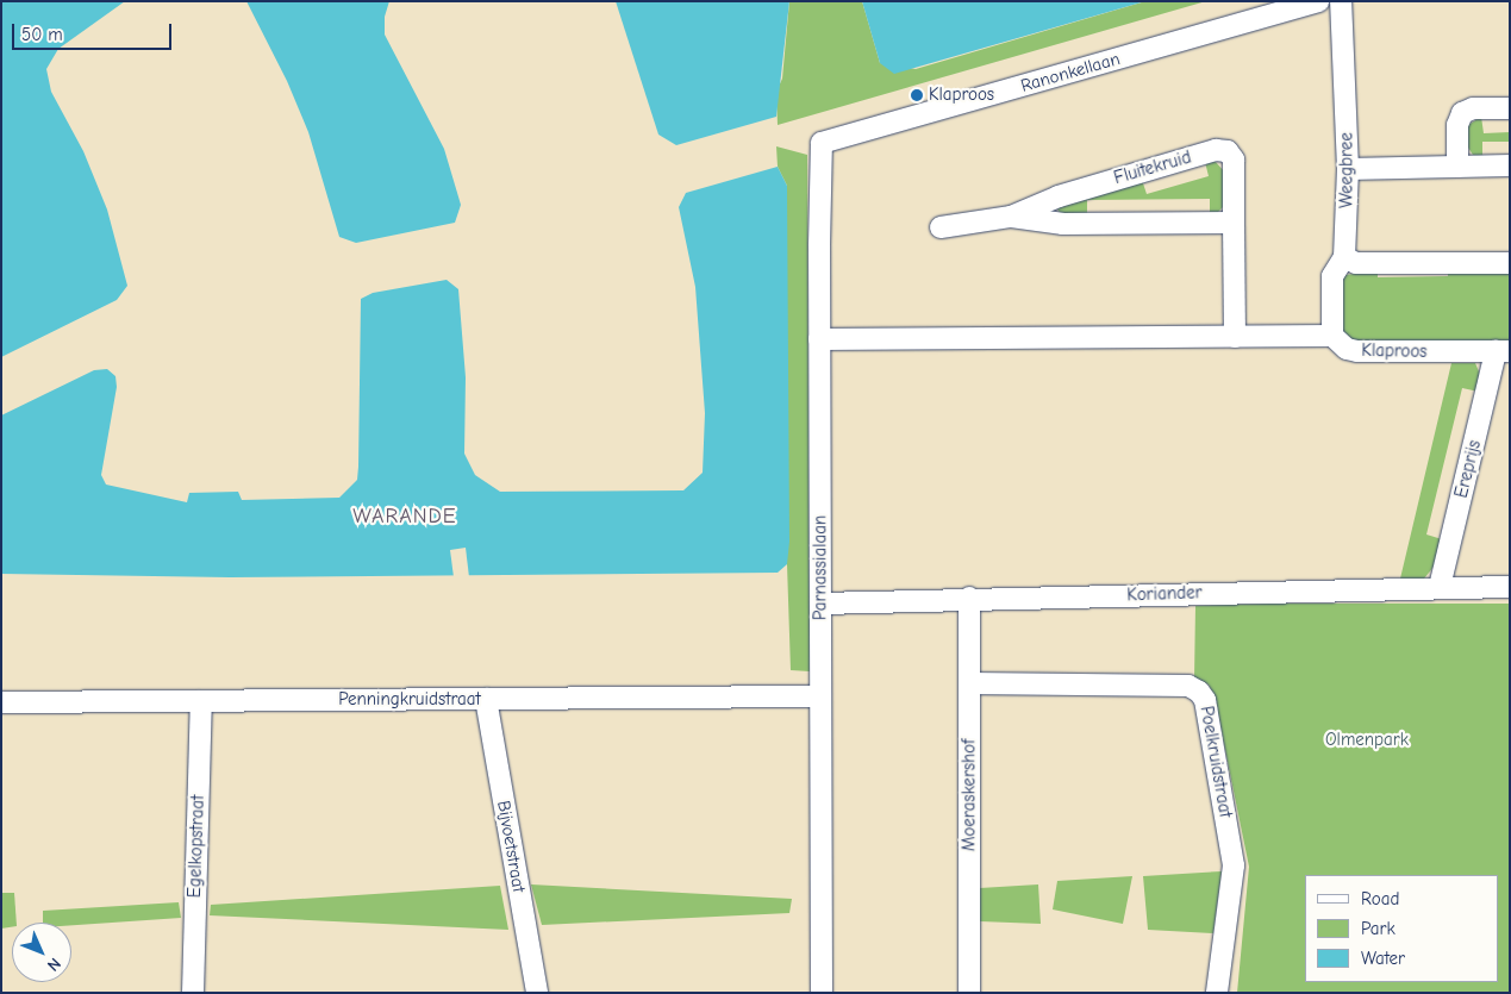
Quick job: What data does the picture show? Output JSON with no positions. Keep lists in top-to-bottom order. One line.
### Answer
{"streets":{"street":["Ranonkellaan","Fluitekruid","Weegbree","Klaproos","Ereprijs","Parnassialaan","Koriander","Penningkruidstraat","Poelkruidstraat","Moeraskershof","Egelkopstraat","Bijvoetstraat"]},"crossings":[["Ranonkellaan","Parnassialaan"],["Weegbree","Klaproos"],["Klaproos","Ereprijs"],["Ereprijs","Koriander"],["Parnassialaan","Koriander"],["Parnassialaan","Penningkruidstraat"],["Koriander","Moeraskershof"],["Penningkruidstraat","Egelkopstraat"],["Penningkruidstraat","Bijvoetstraat"],["Poelkruidstraat","Moeraskershof"]],"districts":["WARANDE"],"parks":["Olmenpark"],"places":["Klaproos"],"legend":["Road","Park","Water"],"scale_bar":"50 m","north":"bottom right"}
